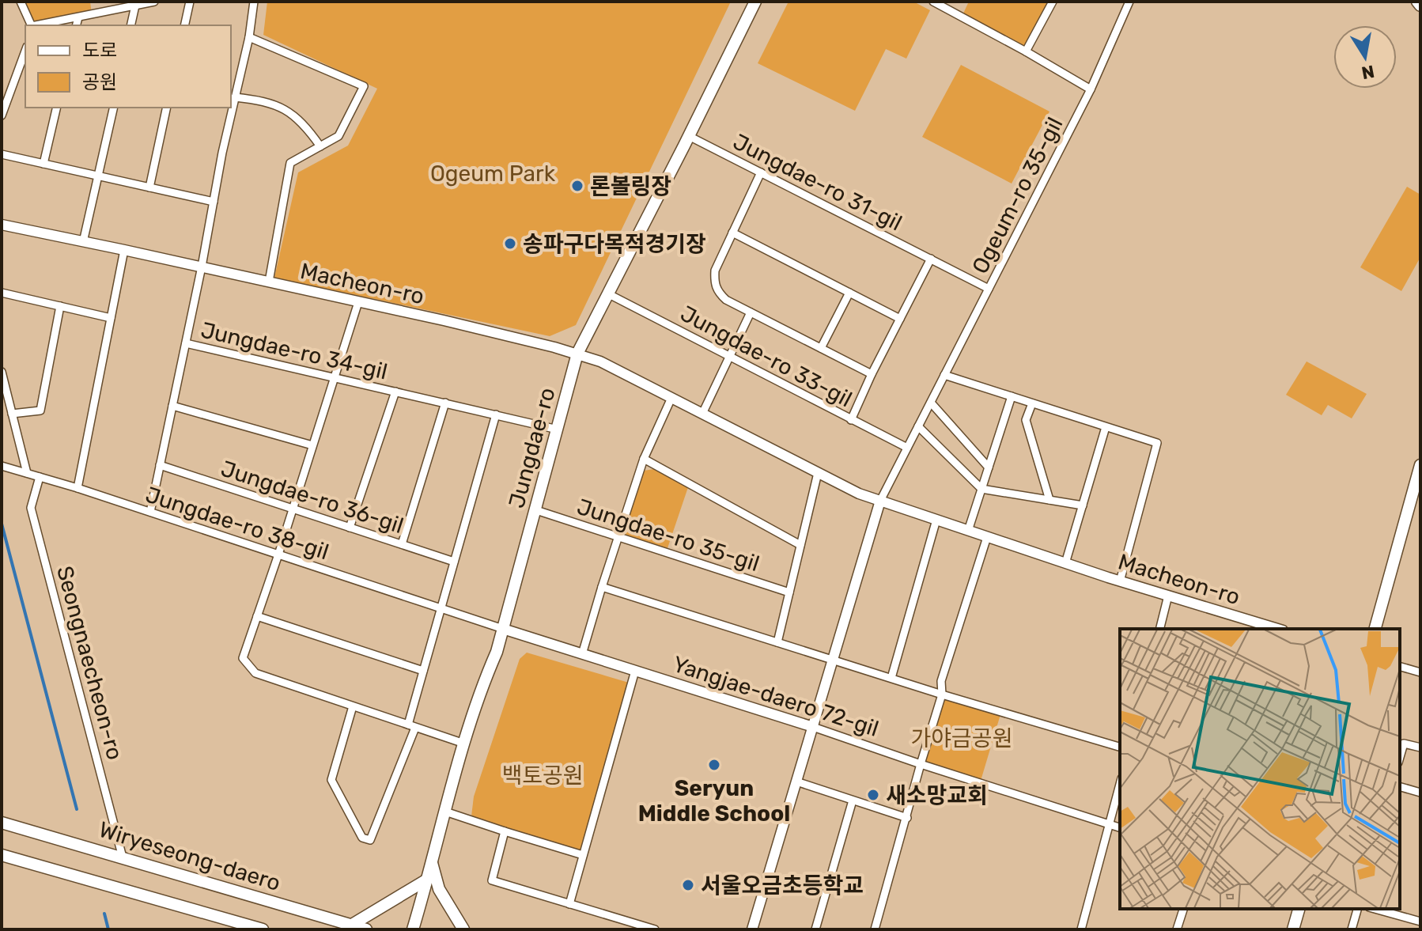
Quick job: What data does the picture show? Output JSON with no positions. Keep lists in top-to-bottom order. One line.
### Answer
{"streets":{"main road":["Jungdae-ro","Wiryeseong-daero"],"street":["Jungdae-ro 31-gil","Ogeum-ro 35-gil","Macheon-ro","Jungdae-ro 34-gil","Jungdae-ro 33-gil","Jungdae-ro 36-gil","Jungdae-ro 38-gil","Jungdae-ro 35-gil","Seongnaecheon-ro","Yangjae-daero 72-gil"]},"crossings":[["Jungdae-ro 31-gil","Ogeum-ro 35-gil"],["Jungdae-ro 31-gil","Jungdae-ro"],["Ogeum-ro 35-gil","Macheon-ro"],["Ogeum-ro 35-gil","Jungdae-ro 33-gil"],["Macheon-ro","Jungdae-ro"],["Jungdae-ro 34-gil","Jungdae-ro"],["Jungdae-ro 34-gil","Jungdae-ro 36-gil"],["Jungdae-ro 33-gil","Jungdae-ro"],["Jungdae-ro","Jungdae-ro 38-gil"],["Jungdae-ro","Jungdae-ro 35-gil"],["Jungdae-ro","Yangjae-daero 72-gil"],["Jungdae-ro 38-gil","Seongnaecheon-ro"],["Jungdae-ro 38-gil","Yangjae-daero 72-gil"],["Seongnaecheon-ro","Wiryeseong-daero"]],"parks":["Ogeum Park","가야금공원","백토공원"],"places":["론볼링장","송파구다목적경기장","Seryun Middle School","새소망교회","서울오금초등학교"],"legend":["도로","공원"],"north":"bottom"}
